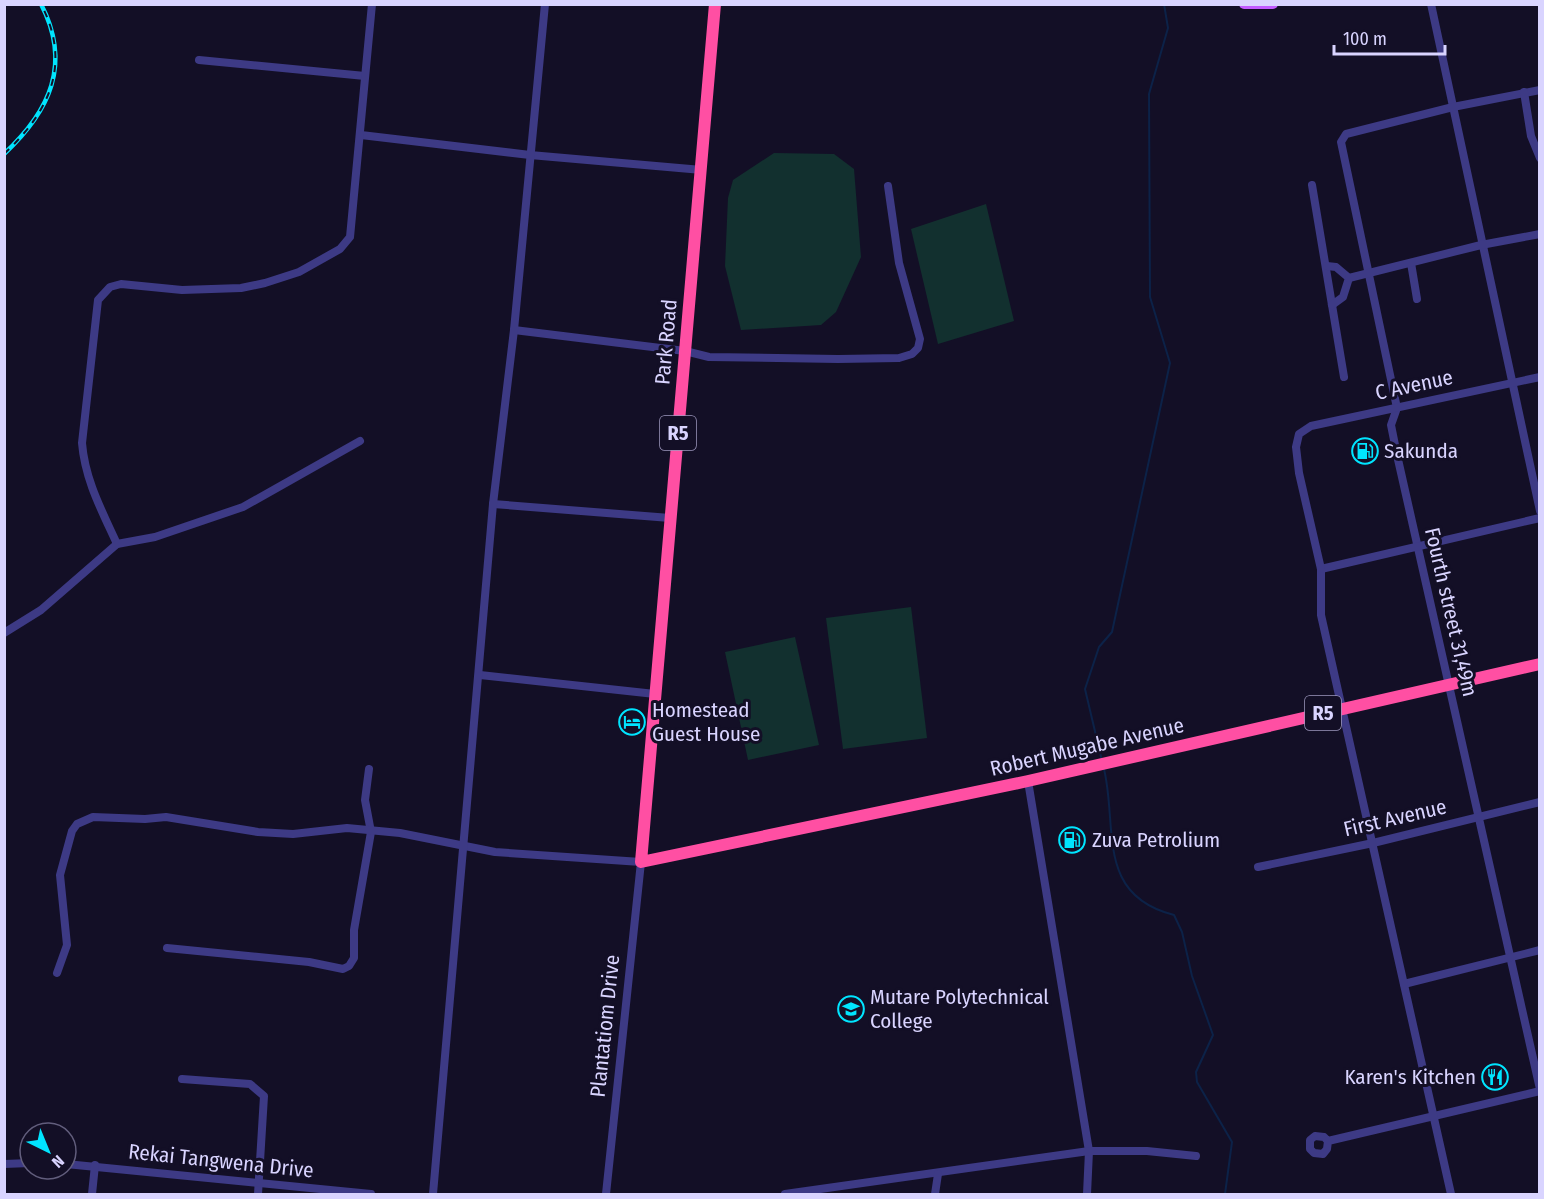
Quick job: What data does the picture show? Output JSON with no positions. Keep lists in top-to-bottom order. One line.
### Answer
{"streets":{"highway":["Park Road","R5","Robert Mugabe Avenue"],"street":["C Avenue","Fourth street 31,49m","First Avenue","Plantatiom Drive","Rekai Tangwena Drive"]},"crossings":[["Park Road","Robert Mugabe Avenue"],["Park Road","Plantatiom Drive"],["C Avenue","Fourth street 31,49m"],["Fourth street 31,49m","Robert Mugabe Avenue"],["Fourth street 31,49m","First Avenue"],["Robert Mugabe Avenue","Plantatiom Drive"]],"places":{"fuel station":["Sakunda","Zuva Petrolium"],"hotel":["Homestead Guest House"],"school or university":["Mutare Polytechnical College"],"restaurant":["Karen's Kitchen"]},"scale_bar":"100 m","north":"bottom right"}
